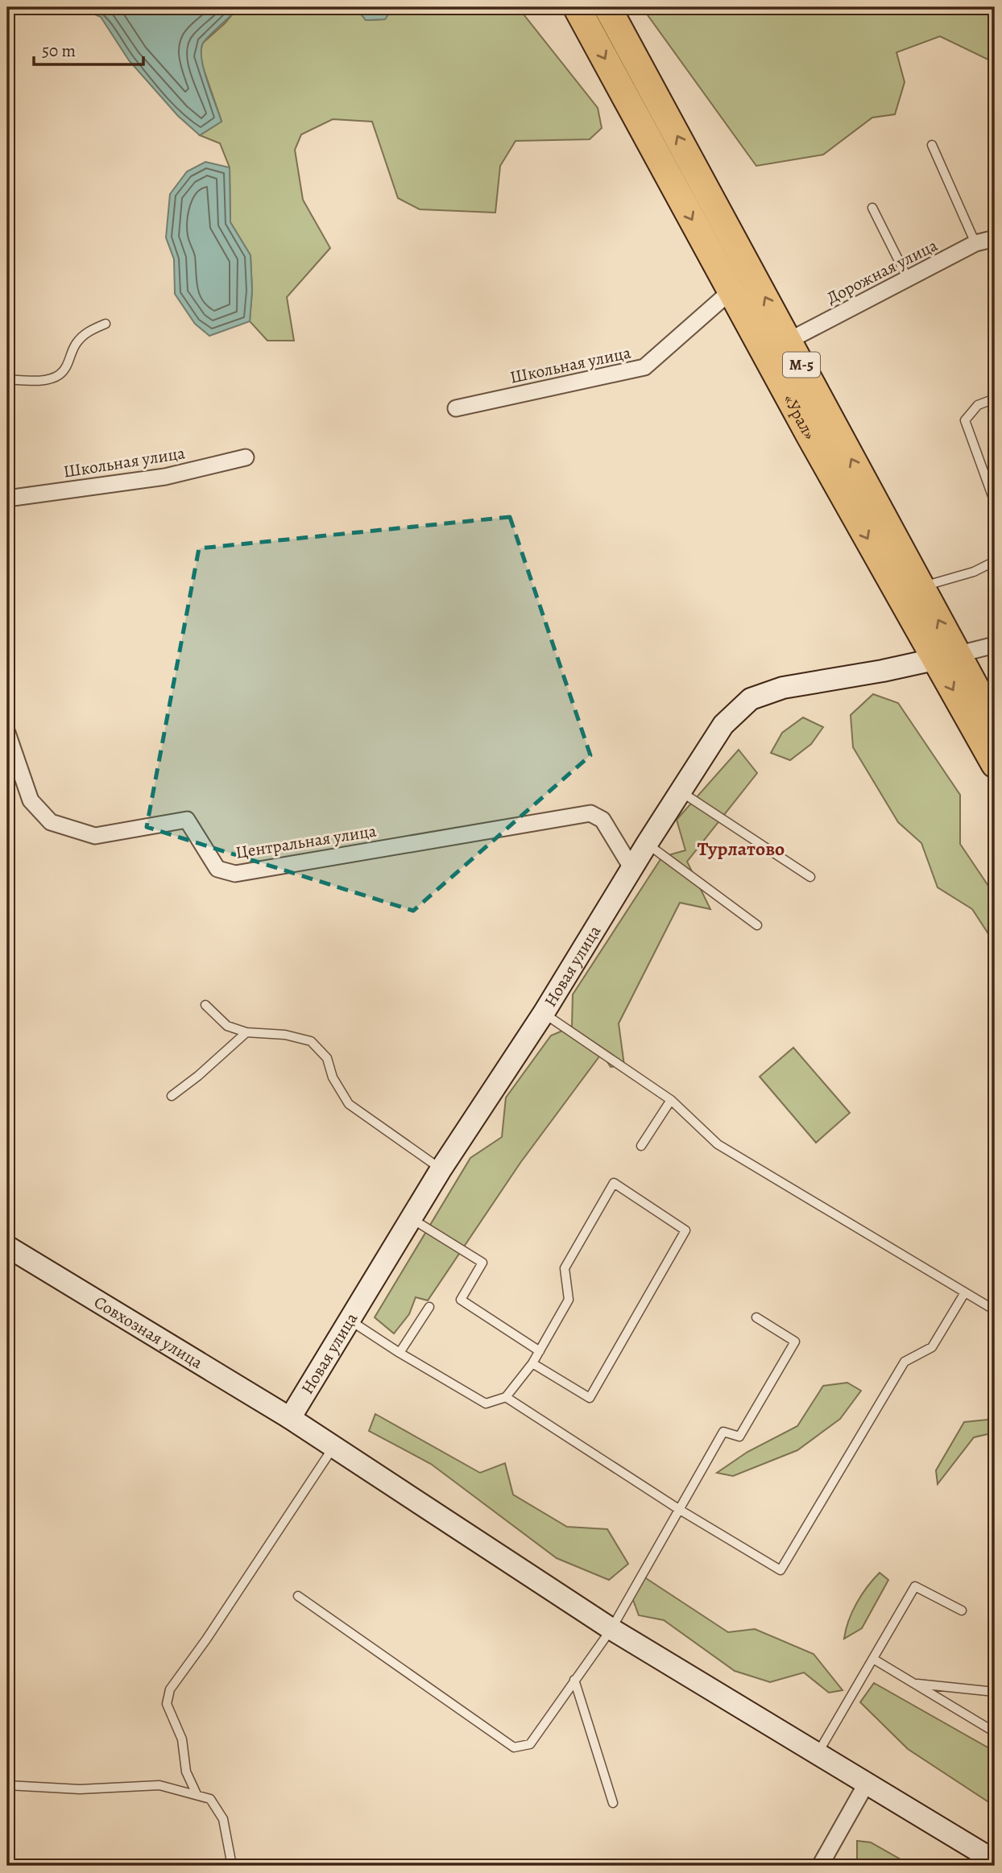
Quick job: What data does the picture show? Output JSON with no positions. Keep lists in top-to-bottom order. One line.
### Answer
{"streets":{"highway":["М-5","«Урал»"],"street":["Дорожная улица","Школьная улица","Центральная улица","Новая улица","Совхозная улица"]},"crossings":[["Дорожная улица","«Урал»"],["Школьная улица","«Урал»"],["«Урал»","Новая улица"],["Центральная улица","Новая улица"],["Новая улица","Совхозная улица"]],"districts":["Турлатово"],"scale_bar":"50 m"}
